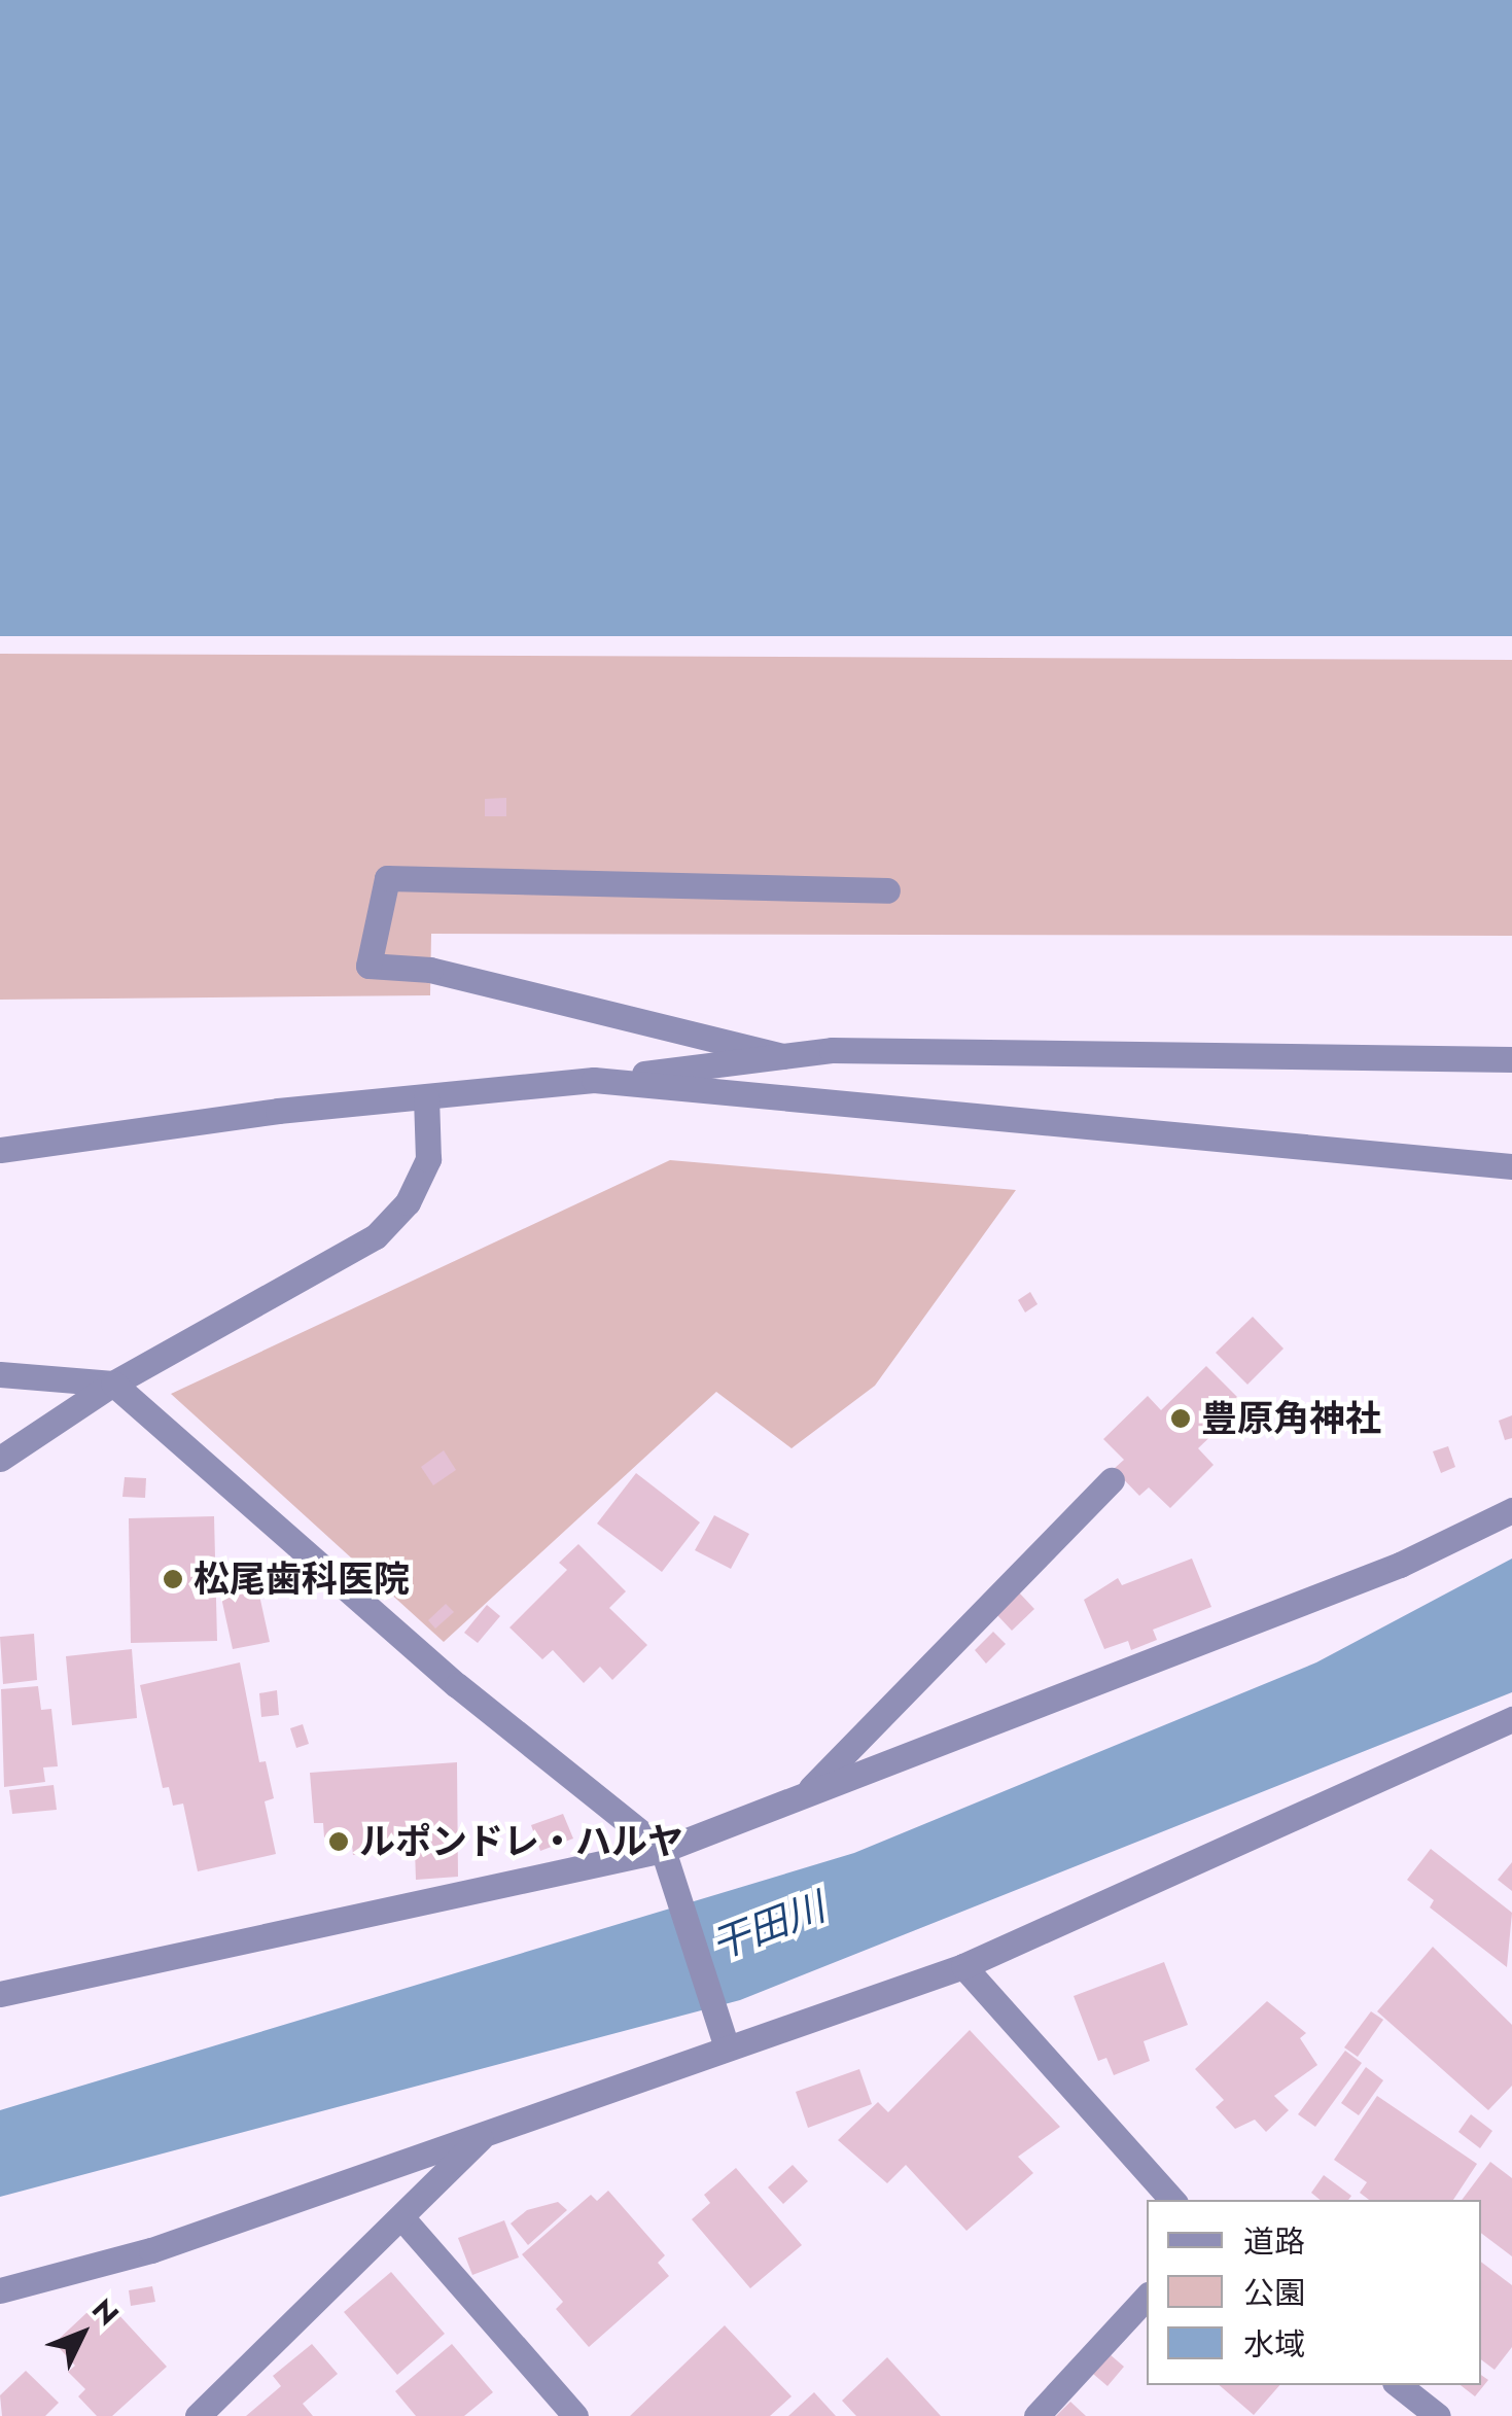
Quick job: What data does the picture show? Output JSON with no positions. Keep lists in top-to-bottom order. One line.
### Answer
{"water":["干田川"],"places":["豊原角神社","松尾歯科医院","ルポンドレ・ハルヤ"],"legend":["道路","公園","水域"],"north":"top right"}
